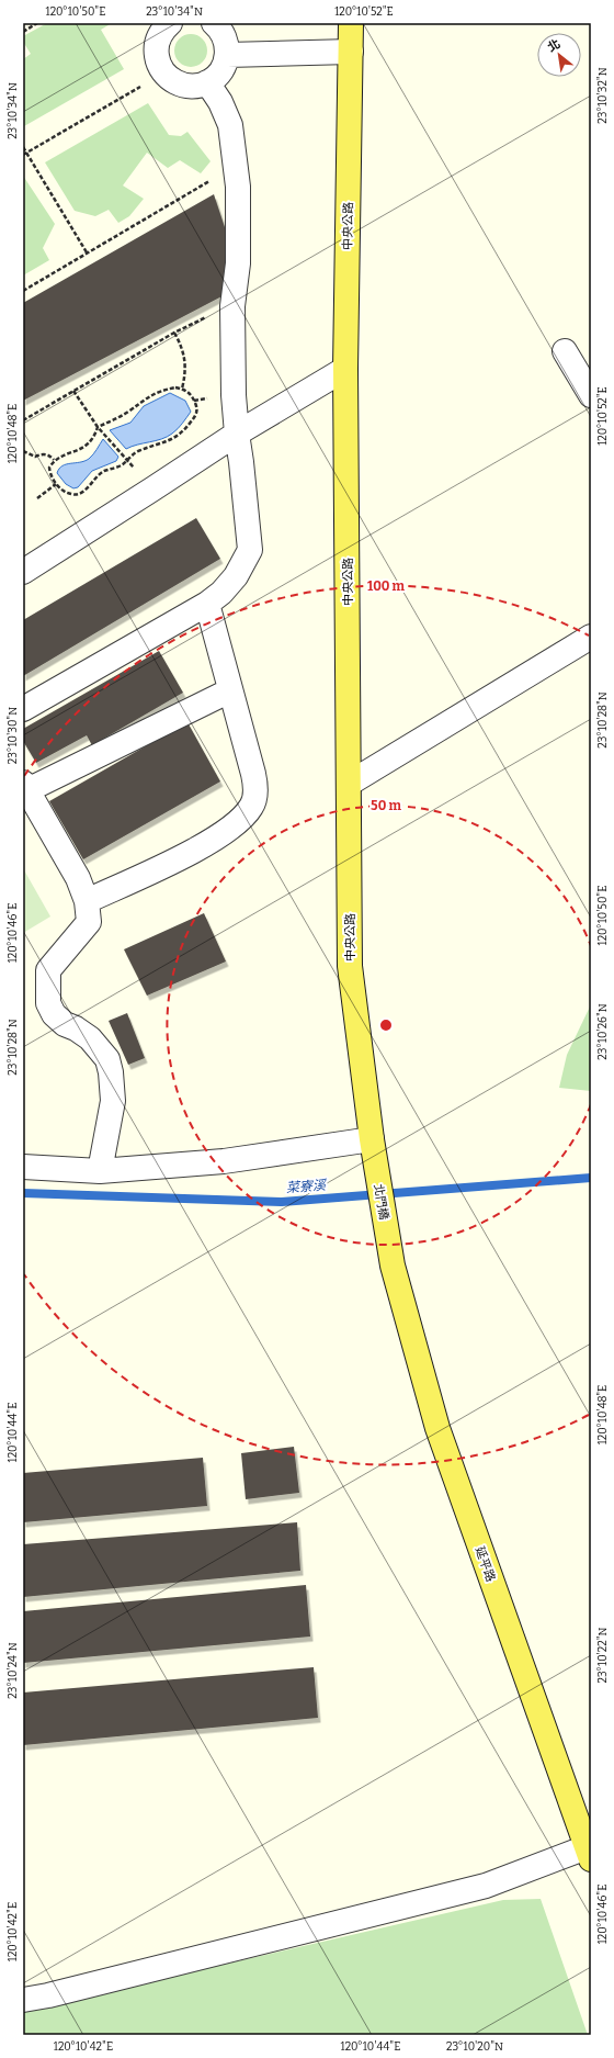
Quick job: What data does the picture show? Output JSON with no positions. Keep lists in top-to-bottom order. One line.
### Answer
{"streets":{"main road":["中央公路","北門橋","延平路"]},"crossings":[["中央公路","北門橋"],["北門橋","延平路"]],"water":["菜寮溪"],"north":"top left","coordinates":["120°10'50\"E","23°10'34\"N","120°10'52\"E","23°10'32\"N","120°10'48\"E","23°10'28\"N","23°10'30\"N","120°10'46\"E","23°10'26\"N","120°10'44\"E","23°10'22\"N","23°10'24\"N","120°10'42\"E","23°10'20\"N"],"rings":["100 m","50 m"]}
